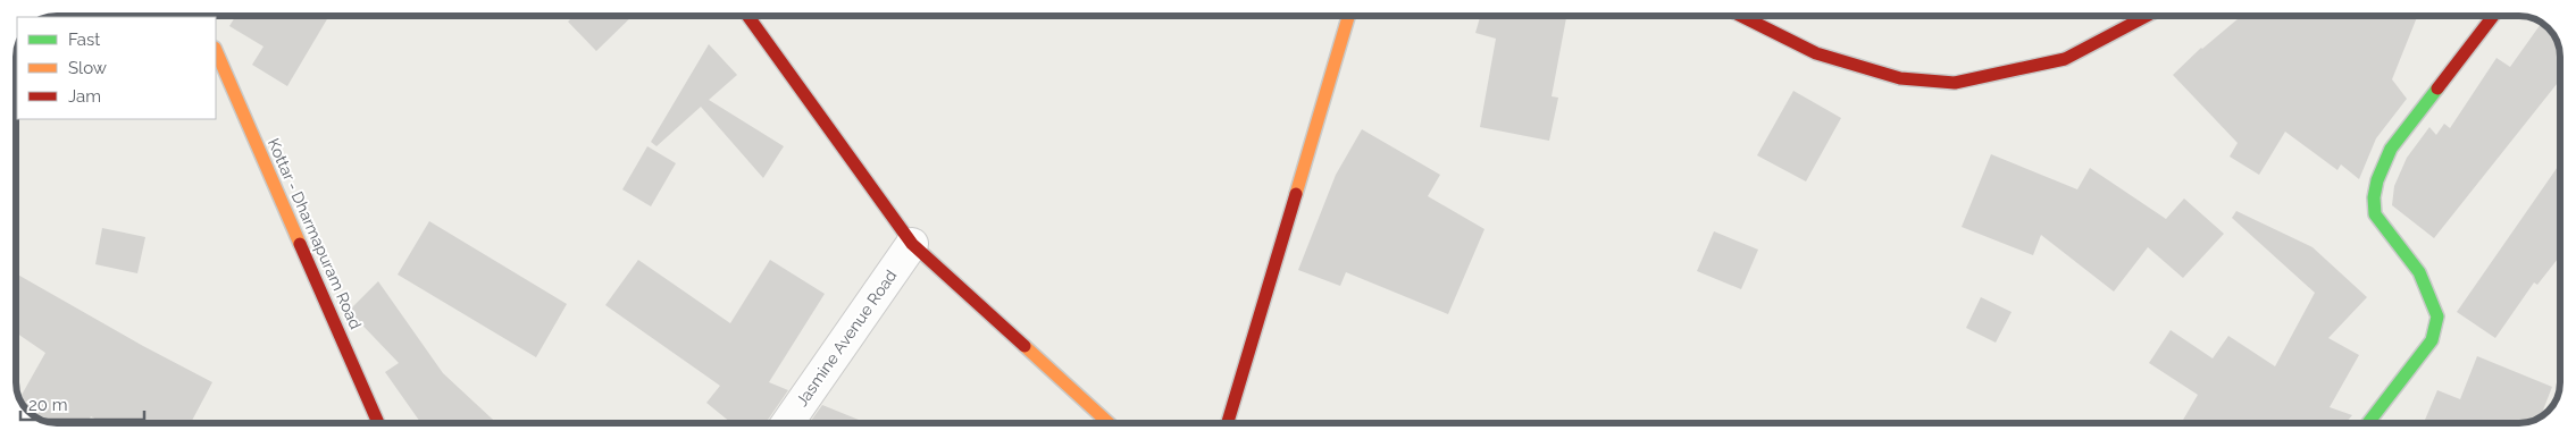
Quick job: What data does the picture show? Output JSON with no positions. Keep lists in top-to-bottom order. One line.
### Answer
{"streets":{"street":["Kottar - Dharmapuram Road","Jasmine Avenue Road"]},"legend":["Fast","Slow","Jam"],"scale_bar":"20 m"}
